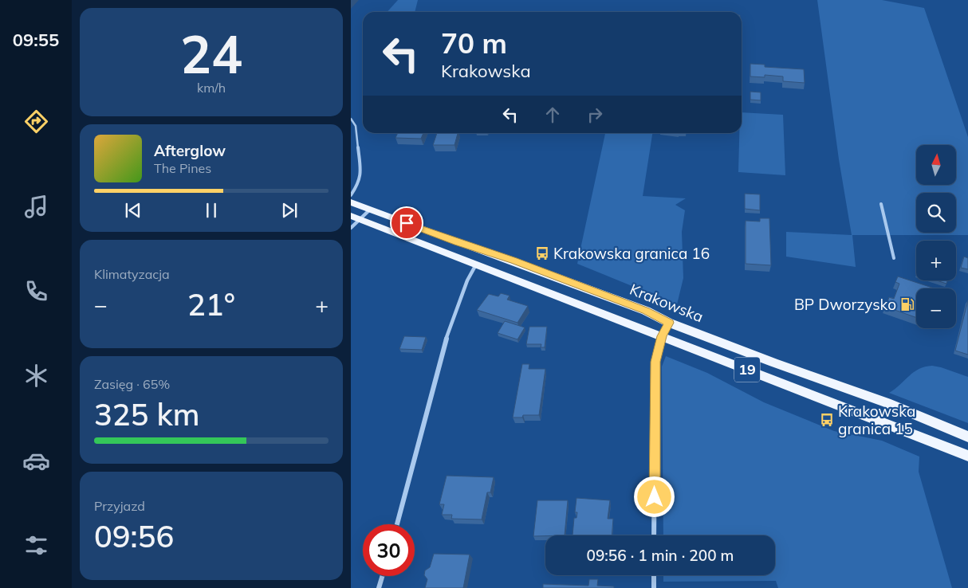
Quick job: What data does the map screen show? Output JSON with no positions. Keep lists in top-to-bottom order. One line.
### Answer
{"streets":{"main road":["Krakowska","19"]},"places":{"bus stop":["Krakowska granica 16","Krakowska granica 15"],"fuel station":["BP Dworzysko"]},"north":"top","page":{"tabs":"09:55","tile":[["24","km/h"],"Klimatyzacja",["Zasięg · 65%","325 km"],["Przyjazd","09:56"]],"turn":["70 m","Krakowska"],"song":["Afterglow","The Pines"],"map_buttons":["+","−"],"heat":["−","21°","+"],"limit":"30","trip":"09:56 · 1 min · 200 m"}}
